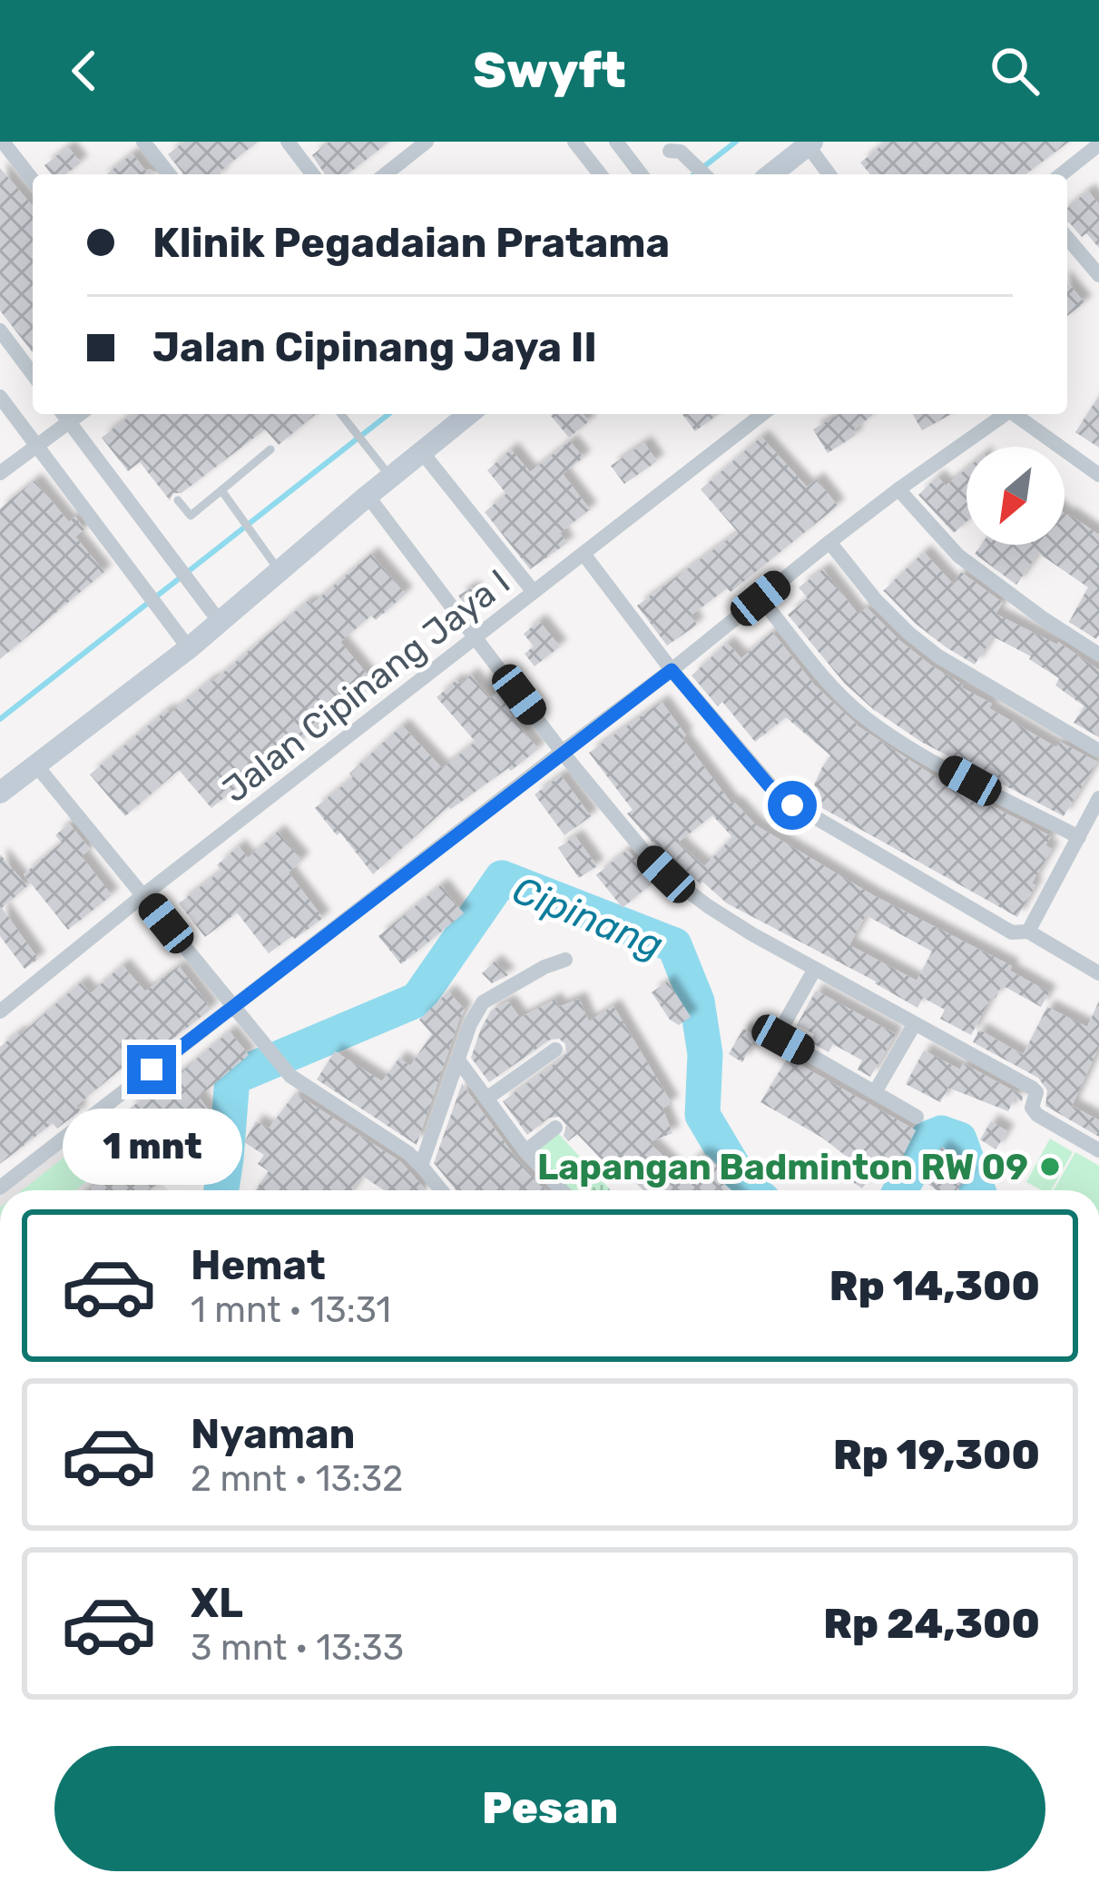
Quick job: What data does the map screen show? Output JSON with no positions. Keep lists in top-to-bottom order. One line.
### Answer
{"streets":{"street":["Jalan Cipinang Jaya I"]},"water":["Cipinang"],"places":["Lapangan Badminton RW 09"],"north":"bottom left","page":{"header":"Swyft","banner":["Klinik Pegadaian Pratama","Jalan Cipinang Jaya II"],"bubble":"1 mnt","list":[{"name":"Hemat","note":"1 mnt · 13:31","value":"Rp 14,300"},{"name":"Nyaman","note":"2 mnt · 13:32","value":"Rp 19,300"},{"name":"XL","note":"3 mnt · 13:33","value":"Rp 24,300"}],"buttons":"Pesan"}}
